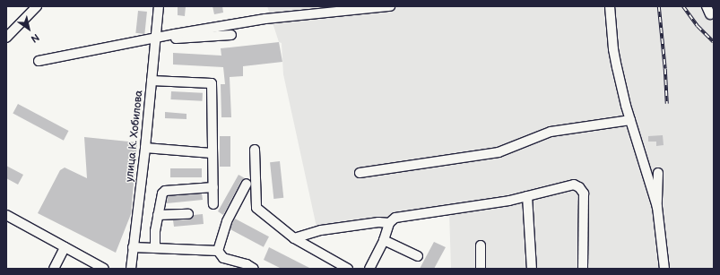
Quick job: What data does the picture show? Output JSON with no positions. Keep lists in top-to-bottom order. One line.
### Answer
{"streets":{"street":["улица К. Хобилова"]},"north":"bottom right"}
